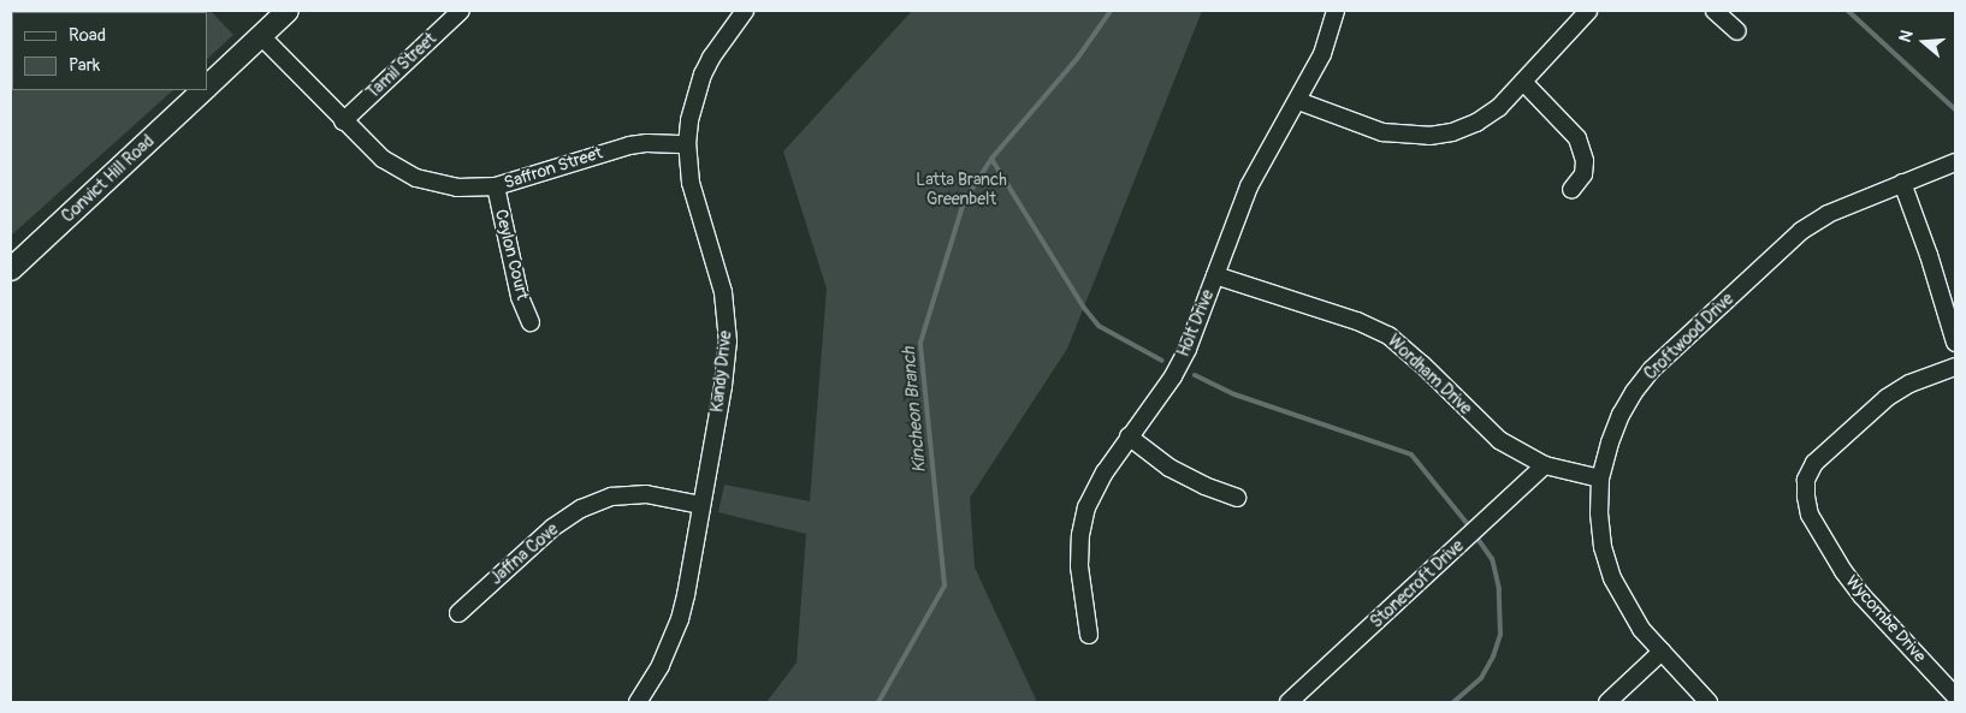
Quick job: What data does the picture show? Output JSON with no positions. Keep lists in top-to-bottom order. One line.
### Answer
{"streets":{"street":["Tamil Street","Saffron Street","Convict Hill Road","Ceylon Court","Holt Drive","Croftwood Drive","Kandy Drive","Wordham Drive","Jaffna Cove","Stonecroft Drive","Wycombe Drive"]},"crossings":[["Tamil Street","Saffron Street"],["Saffron Street","Convict Hill Road"],["Saffron Street","Ceylon Court"],["Saffron Street","Kandy Drive"],["Holt Drive","Wordham Drive"],["Croftwood Drive","Wordham Drive"],["Kandy Drive","Jaffna Cove"],["Wordham Drive","Stonecroft Drive"]],"water":["Kincheon Branch"],"parks":["Latta Branch Greenbelt"],"legend":["Road","Park"],"north":"left"}
